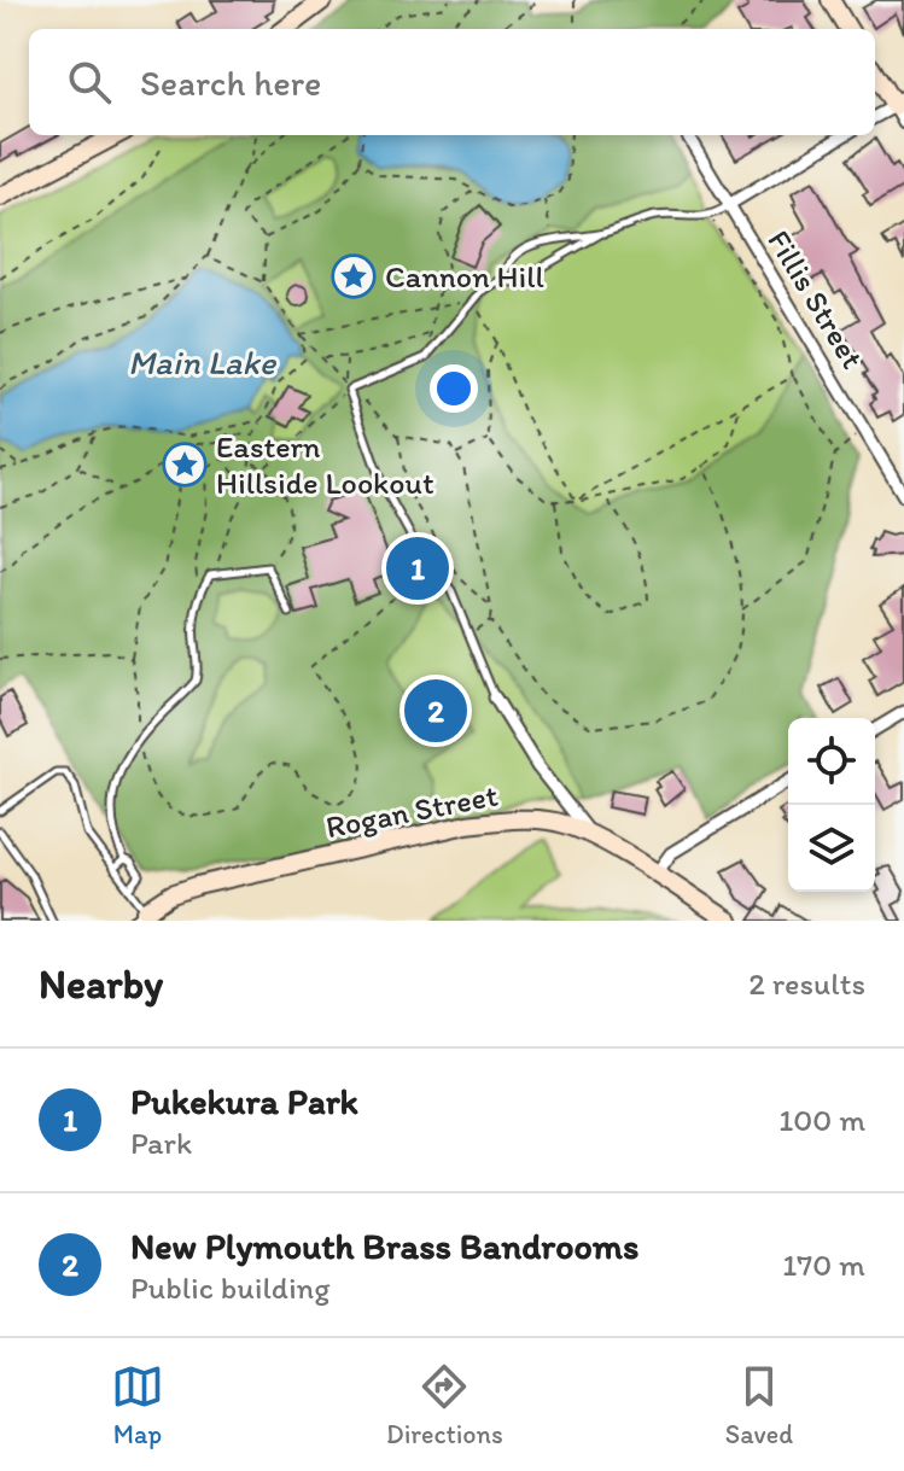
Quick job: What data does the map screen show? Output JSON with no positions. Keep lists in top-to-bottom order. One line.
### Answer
{"streets":{"street":["Fillis Street","Rogan Street"]},"water":["Main Lake"],"places":{"place":["Cannon Hill","Eastern Hillside Lookout"]},"page":{"search":"Search here","pins":["1","2"],"heading":["Nearby","2 results"],"list":[{"mark":"1","name":"Pukekura Park","note":"Park","value":"100 m"},{"mark":"2","name":"New Plymouth Brass Bandrooms","note":"Public building","value":"170 m"}],"nav":["Map","Directions","Saved"]}}
